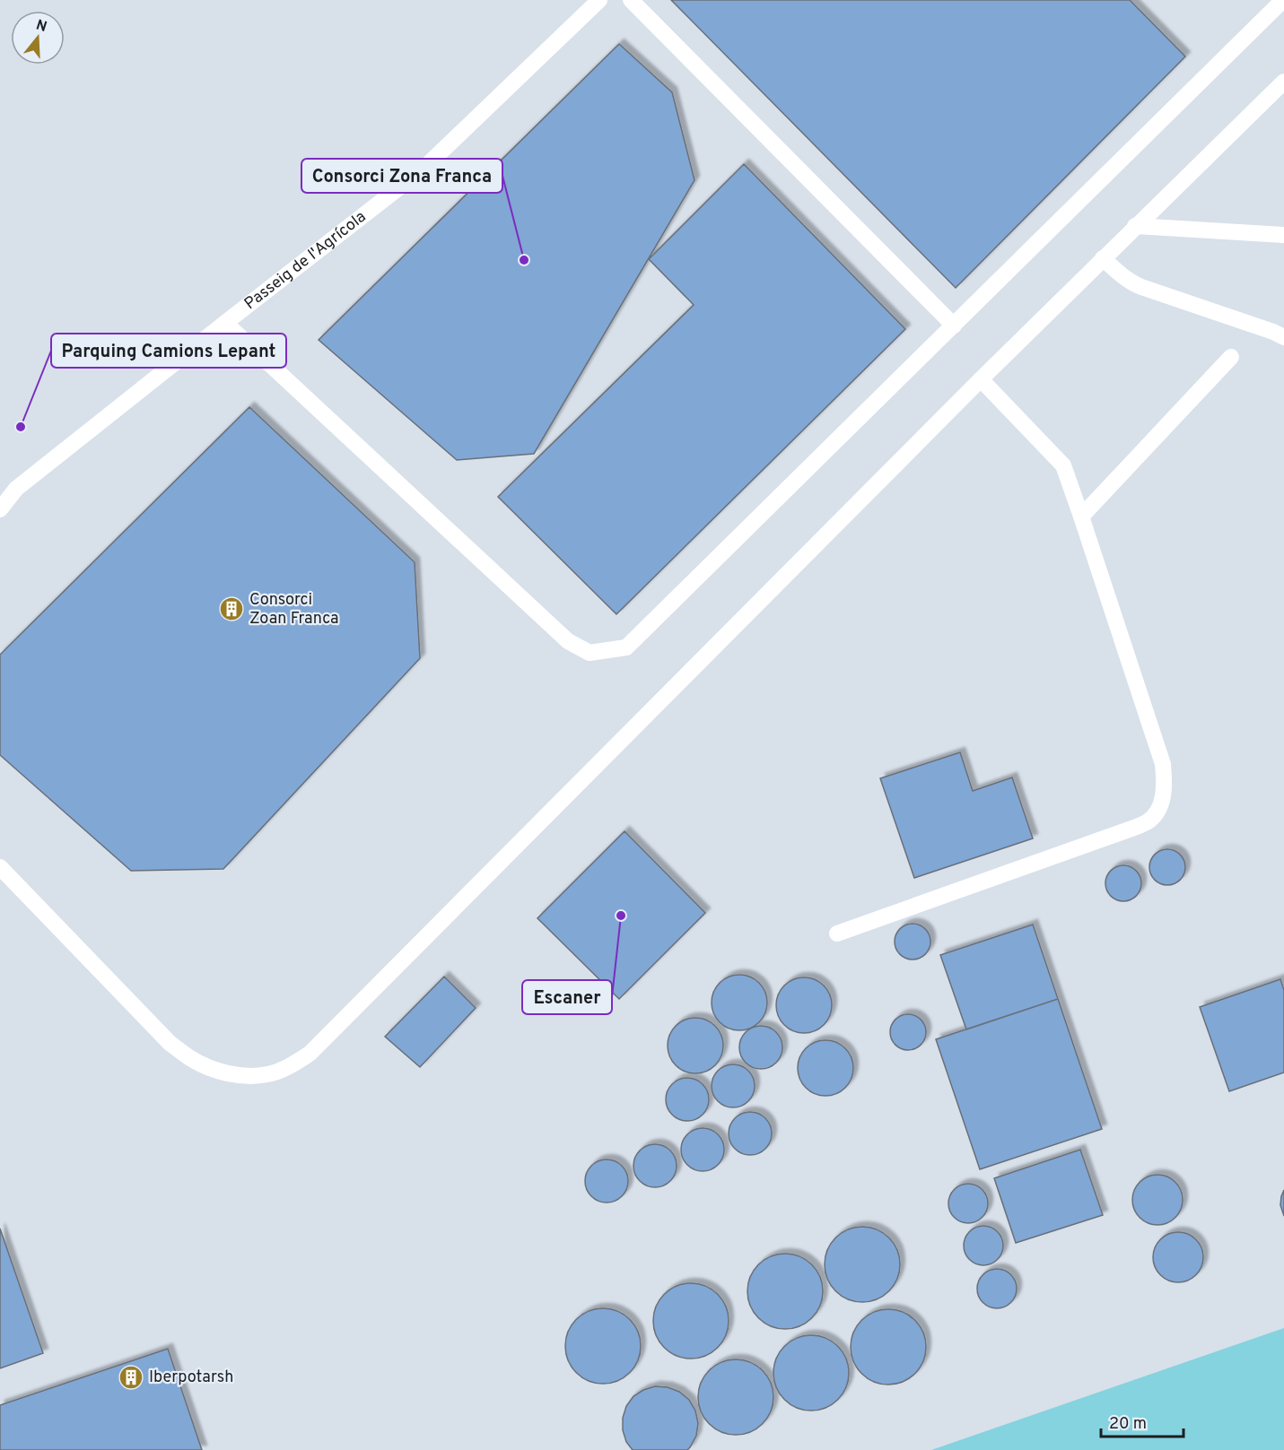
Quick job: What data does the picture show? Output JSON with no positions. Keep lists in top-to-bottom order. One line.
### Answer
{"streets":{"lane":["Passeig de l'Agrícola"]},"places":{"other":["Consorci Zona Franca","Parquing Camions Lepant","Escaner"],"building":["Consorci Zoan Franca","Iberpotarsh"]},"scale_bar":"20 m","north":"top"}
